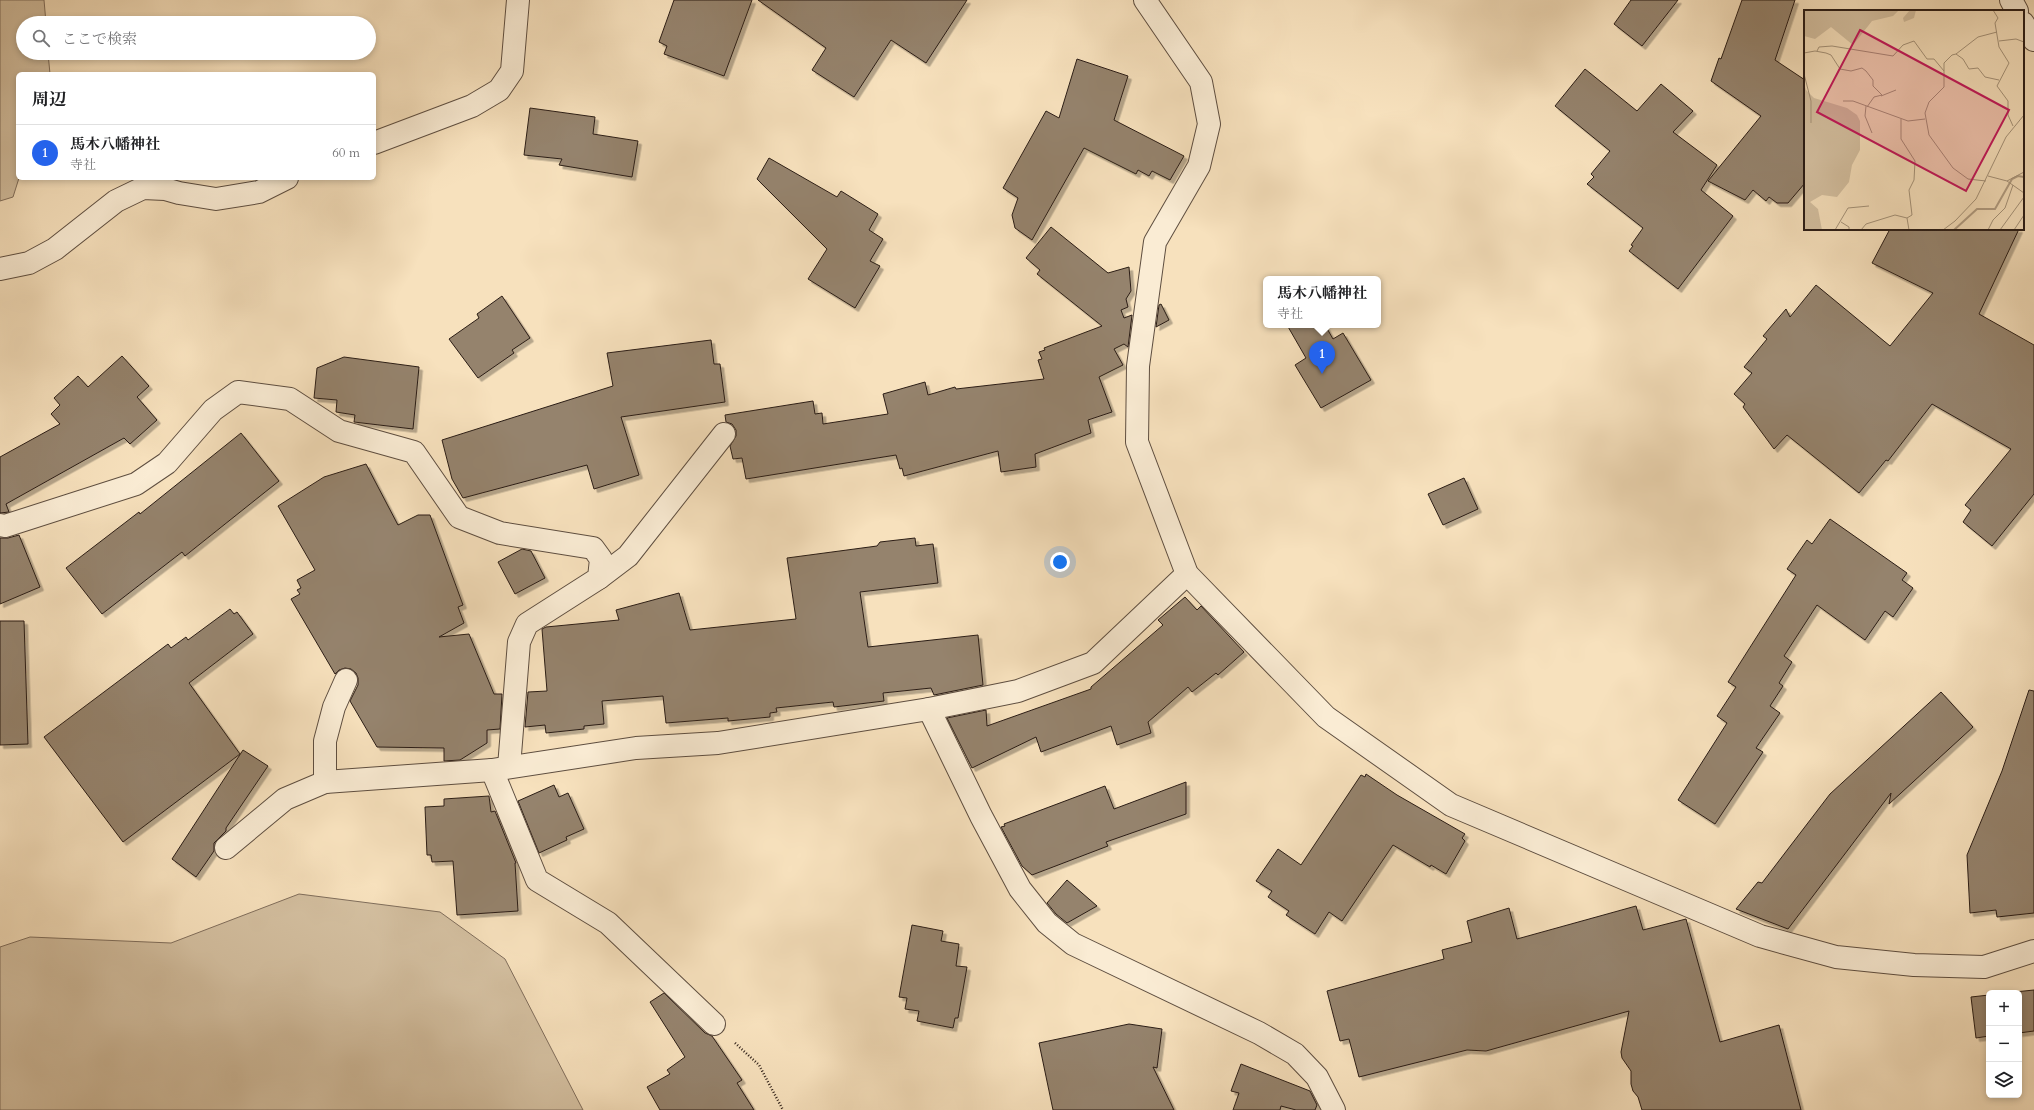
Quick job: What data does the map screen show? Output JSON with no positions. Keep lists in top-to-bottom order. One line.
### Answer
{"page":{"search":"ここで検索","heading":"周辺","list":[{"mark":"1","name":"馬木八幡神社","note":"寺社","value":"60 m"}],"popup":["馬木八幡神社","寺社"],"pins":"1","map_buttons":["+","−"]}}
